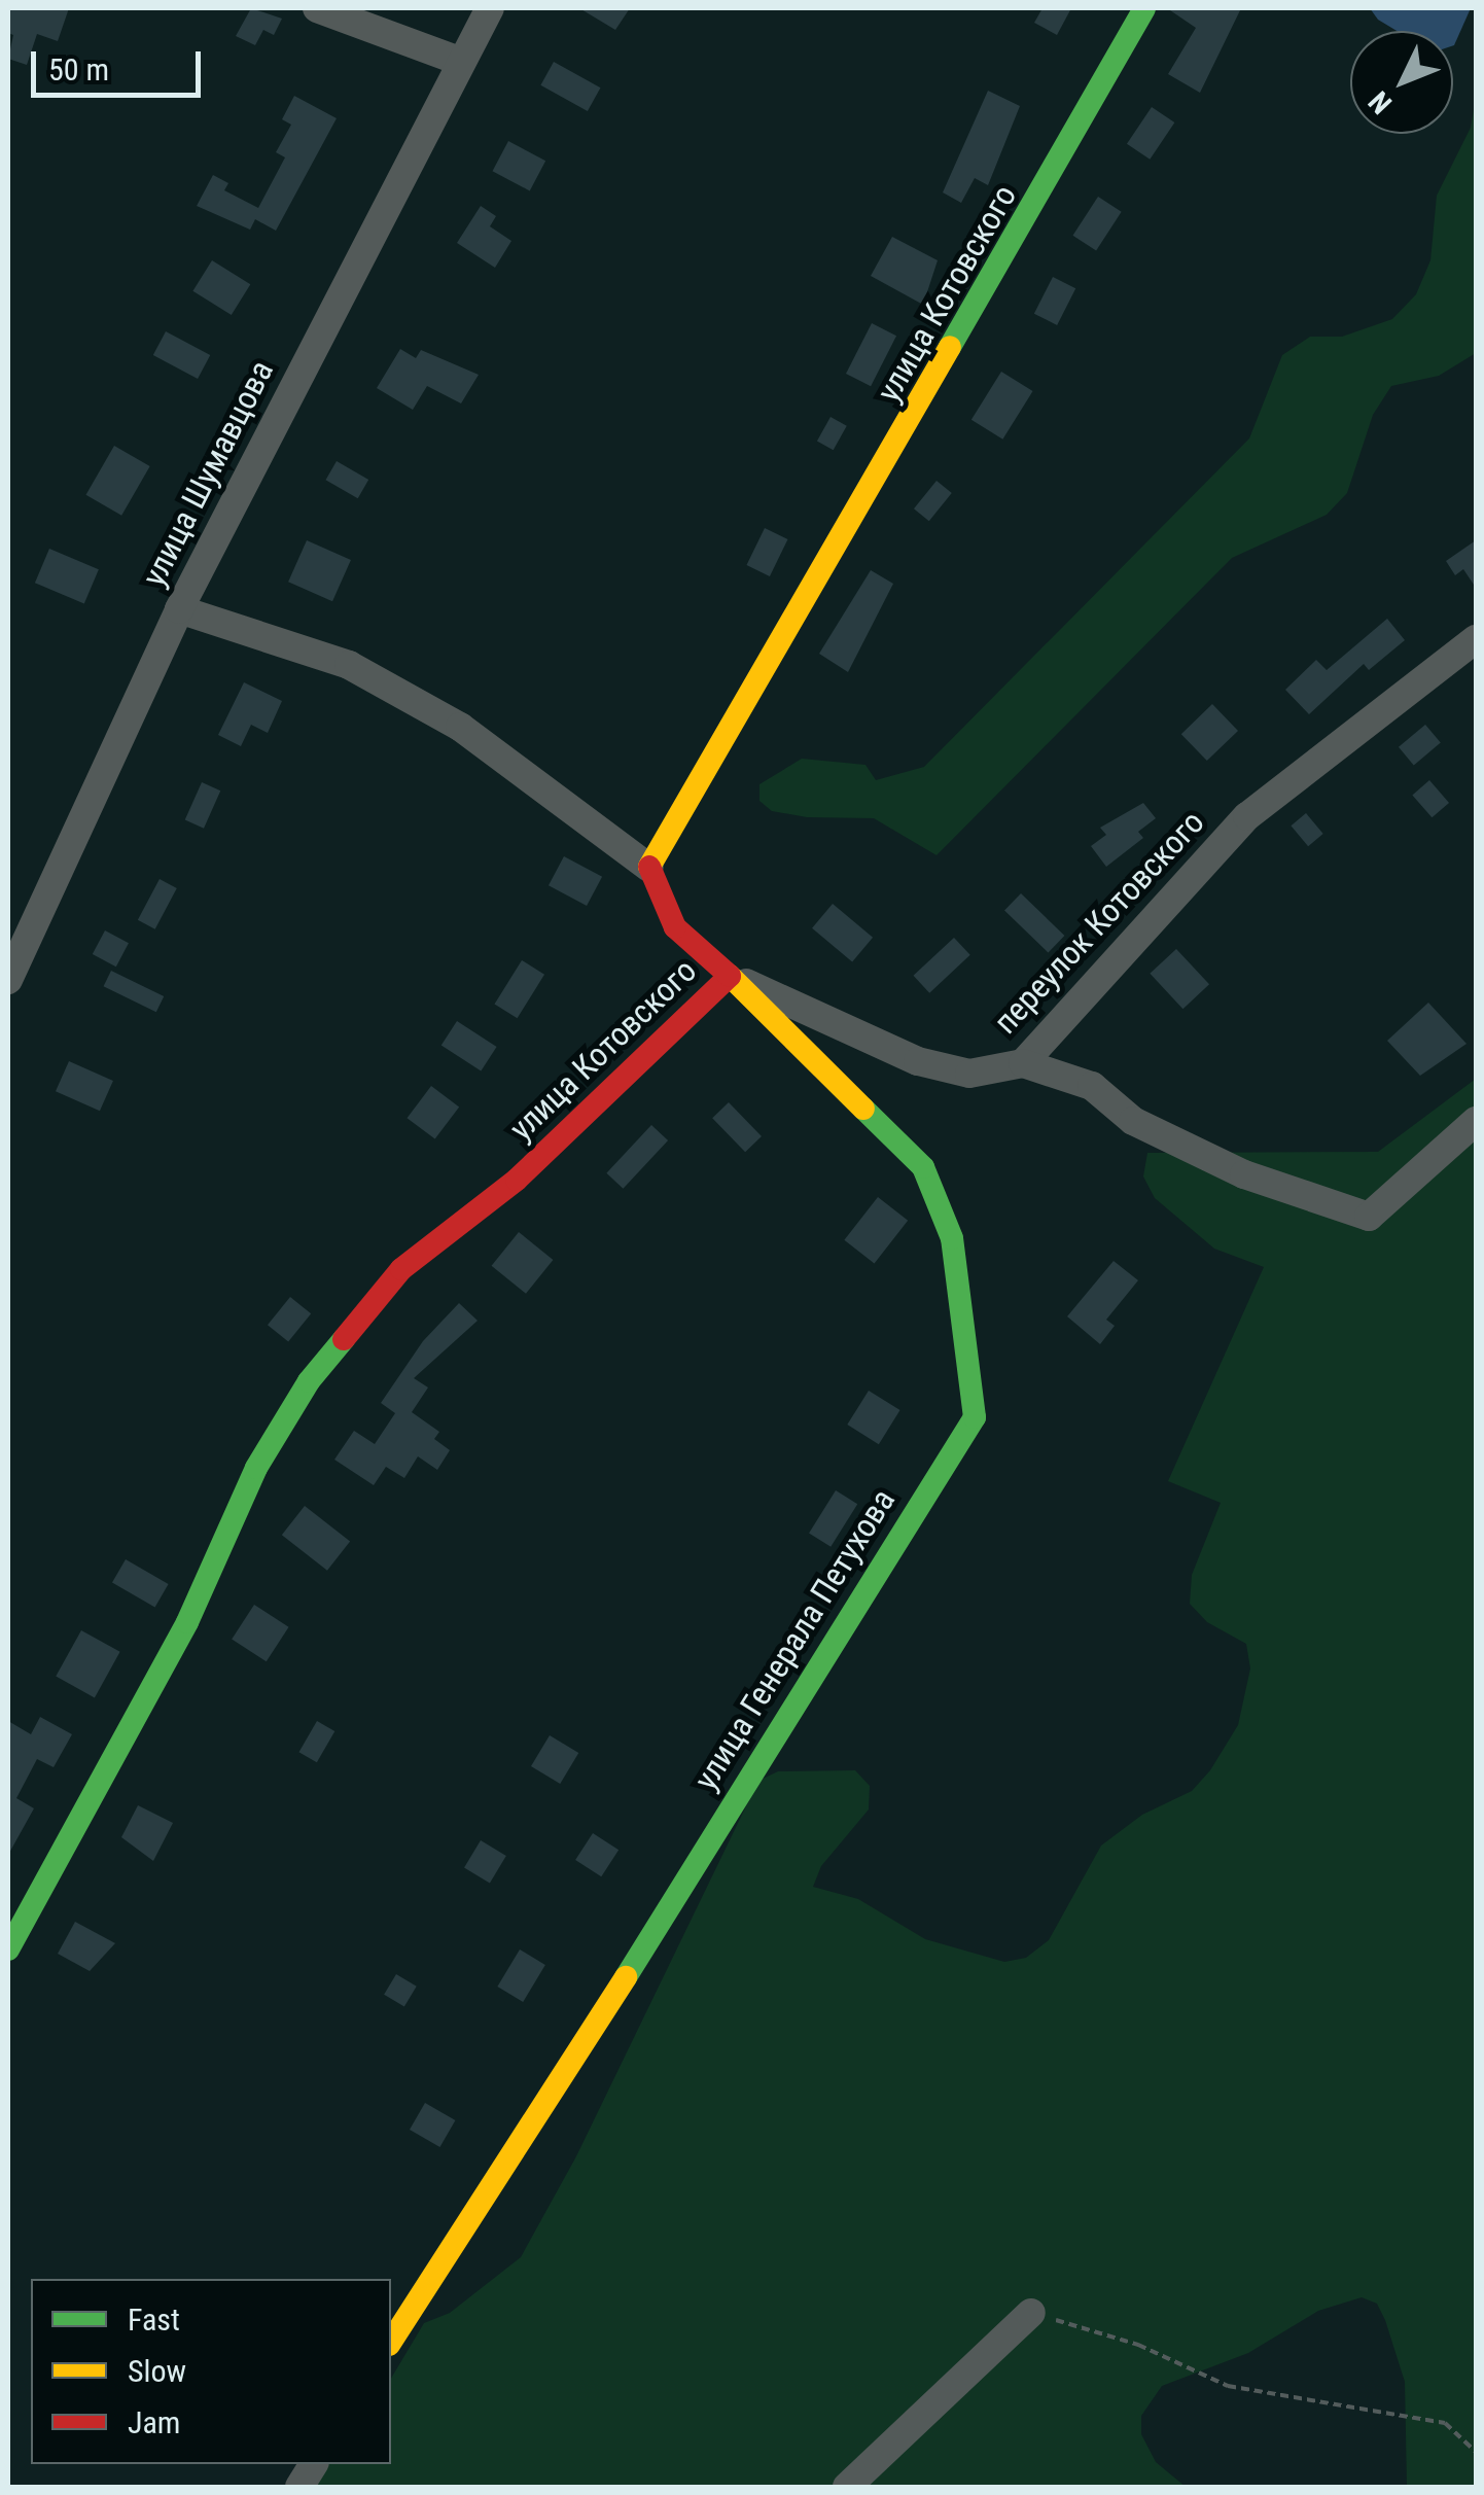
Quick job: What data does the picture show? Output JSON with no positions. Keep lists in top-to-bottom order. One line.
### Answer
{"streets":{"street":["улица Котовского","улица Шумавцова","переулок Котовского","улица Генерала Петухова"]},"crossings":[["улица Котовского","переулок Котовского"],["улица Котовского","улица Генерала Петухова"],["переулок Котовского","улица Генерала Петухова"]],"legend":["Fast","Slow","Jam"],"scale_bar":"50 m","north":"bottom left"}
